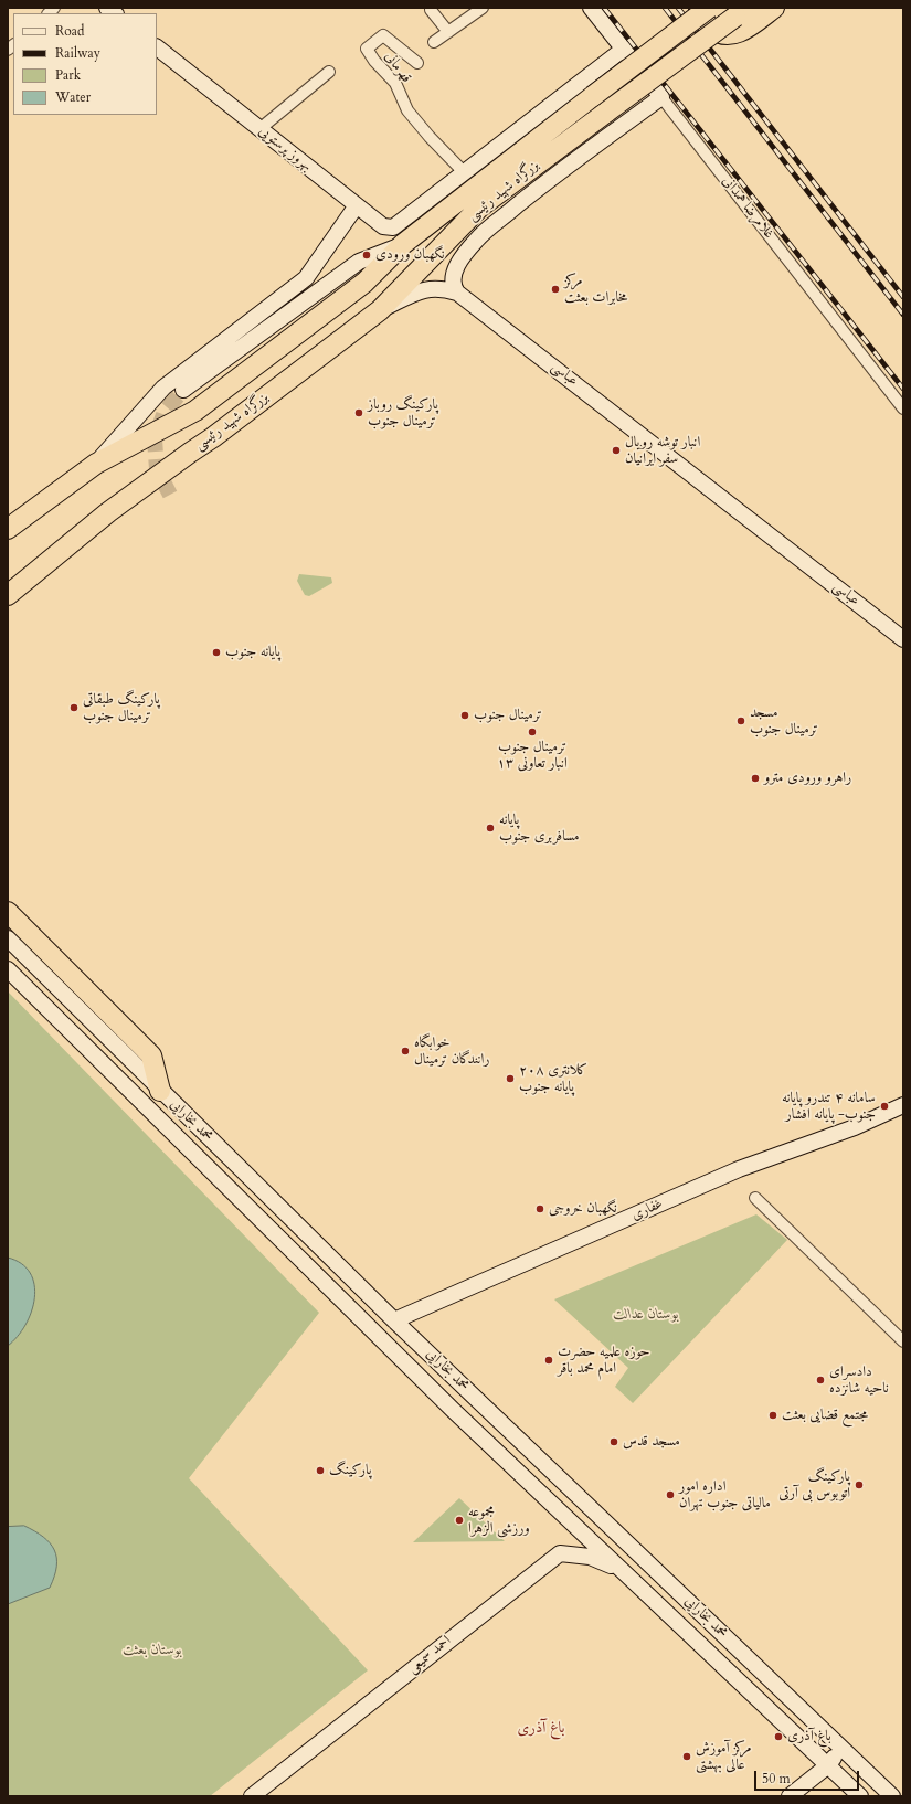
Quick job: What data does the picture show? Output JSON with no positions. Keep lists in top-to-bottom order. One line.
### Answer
{"streets":{"highway":["بزرگراه شهید رئیسی"],"street":["قهرمانی","بهروز پرستویی","غلامرضا همدانی","عباسی","محمد بخارایی","غفاری","احمد سمیعی"]},"crossings":[["قهرمانی","بهروز پرستویی"],["بهروز پرستویی","غلامرضا همدانی"],["محمد بخارایی","غفاری"],["محمد بخارایی","احمد سمیعی"]],"districts":["باغ آذری"],"parks":["بوستان عدالت","بوستان بعثت"],"places":["نگهبان ورودی","مرکز مخابرات بعثت","پارکینگ روباز ترمینال جنوب","انبار توشه رویال سفر ایرانیان","پایانه جنوب","پارکینگ طبقاتی ترمینال جنوب","ترمینال جنوب","مسجد ترمینال جنوب","ترمینال جنوب انبار تعاونی ۱۳","راهرو ورودی مترو","پایانه مسافربری جنوب","خوابگاه رانندگان ترمینال","کلانتری ۲۰۸ پایانه جنوب","سامانه ۴ تندرو پایانه جنوب- پایانه افشار","نگهبان خروجی","حوزه علمیه حضرت امام محمد باقر","دادسرای ناحیه شانزده","مجتمع قضایی بعثت","مسجد قدس","پارکینگ","پارکینگ اتوبوس بی آرتی","اداره امور مالیاتی جنوب تهران","مجموعه ورزشی الزهرا","باغ آذری","مرکز آموزش عالی بهشتی"],"legend":["Road","Railway","Park","Water"],"scale_bar":"50 m"}
